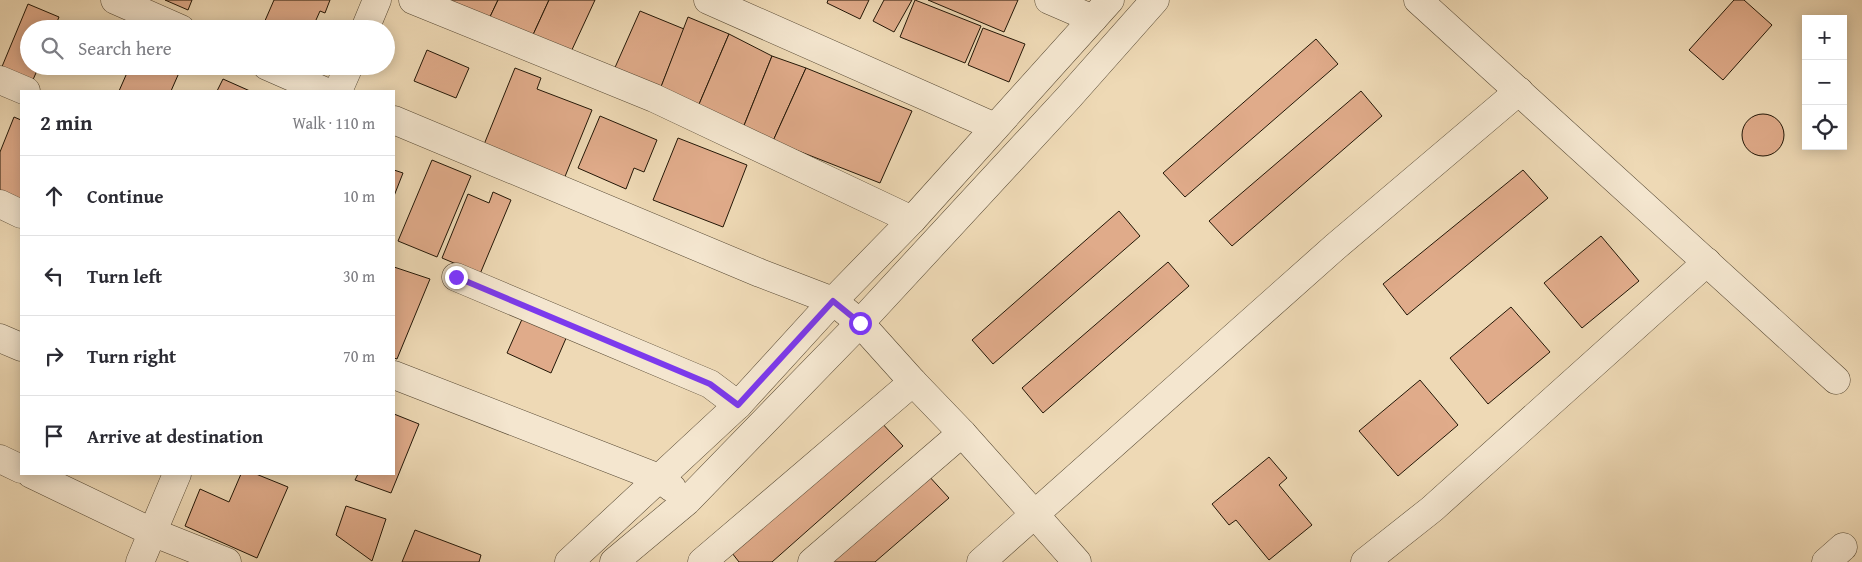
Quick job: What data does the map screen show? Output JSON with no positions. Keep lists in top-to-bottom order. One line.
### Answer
{"page":{"map_buttons":["+","−"],"search":"Search here","heading":["2 min","Walk · 110 m"],"list":[["Continue","10 m"],["Turn left","30 m"],["Turn right","70 m"],"Arrive at destination"]}}
